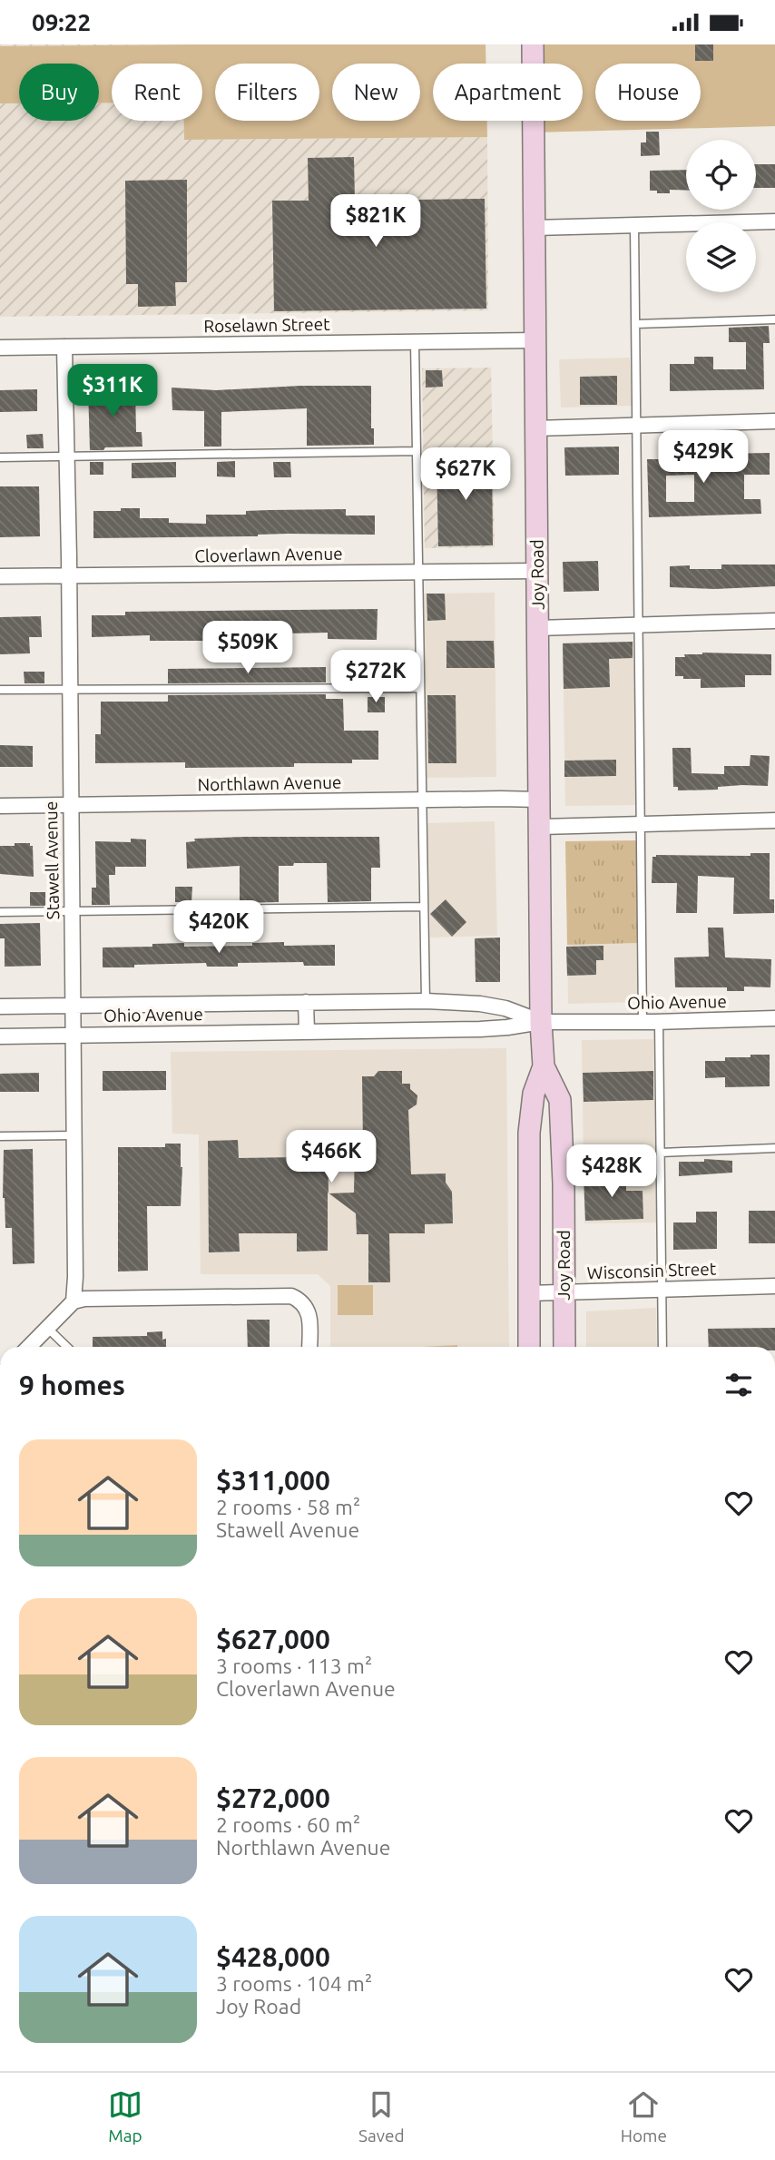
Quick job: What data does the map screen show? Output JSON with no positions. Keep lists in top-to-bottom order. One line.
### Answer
{"streets":{"street":["Roselawn Street","Cloverlawn Avenue","Joy Road","Northlawn Avenue","Stawell Avenue","Ohio Avenue","Wisconsin Street"]},"crossings":[["Roselawn Street","Joy Road"],["Roselawn Street","Stawell Avenue"],["Cloverlawn Avenue","Joy Road"],["Cloverlawn Avenue","Stawell Avenue"],["Joy Road","Northlawn Avenue"],["Joy Road","Ohio Avenue"],["Joy Road","Wisconsin Street"],["Northlawn Avenue","Stawell Avenue"],["Stawell Avenue","Ohio Avenue"]],"page":{"status":"09:22","chip":["Buy","Rent","Filters","New","Apartment","House"],"price":["$821K","$311K","$429K","$627K","$509K","$272K","$420K","$466K","$428K"],"heading":"9 homes","list":[{"name":"$311,000","note":"2 rooms · 58 m² · Stawell Avenue"},{"name":"$627,000","note":"3 rooms · 113 m² · Cloverlawn Avenue"},{"name":"$272,000","note":"2 rooms · 60 m² · Northlawn Avenue"},{"name":"$428,000","note":"3 rooms · 104 m² · Joy Road"}],"tabs":["Map","Saved","Home"]}}
